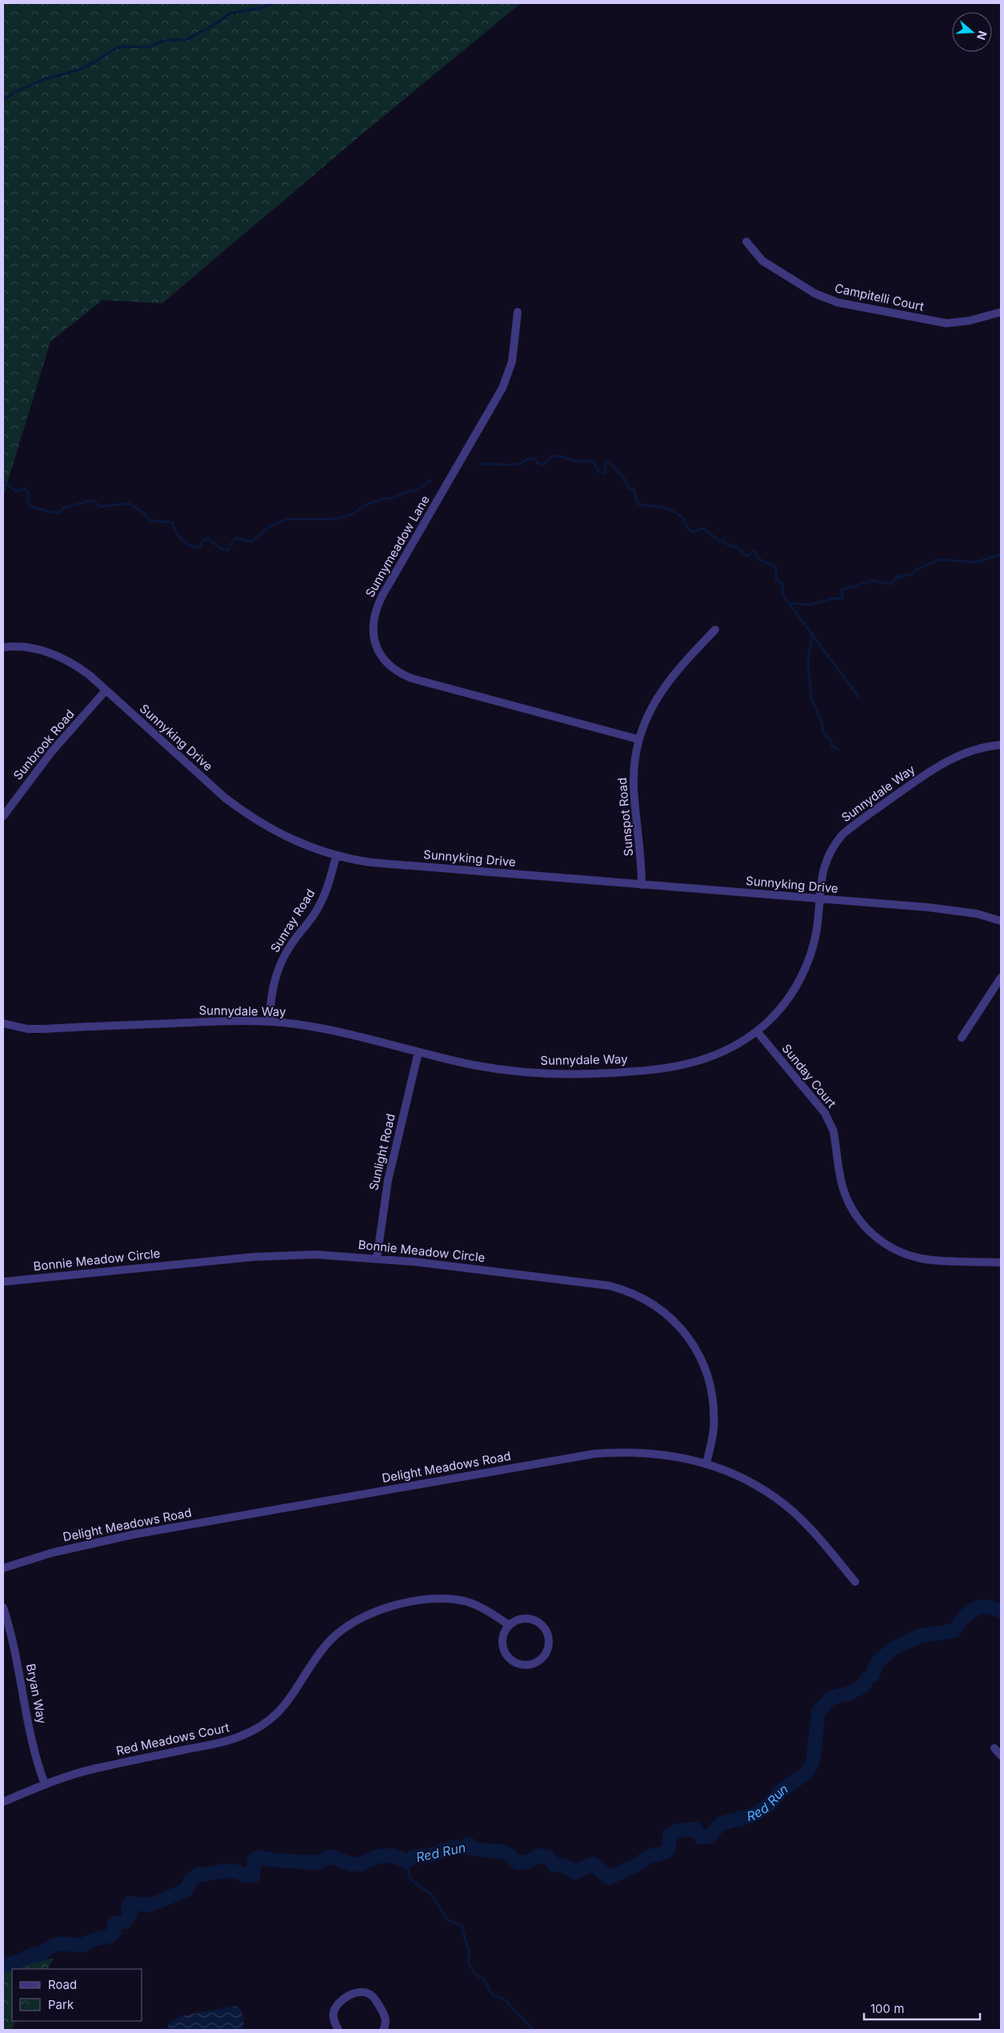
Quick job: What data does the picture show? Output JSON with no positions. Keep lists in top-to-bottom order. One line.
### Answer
{"streets":{"street":["Campitelli Court","Sunnymeadow Lane","Sunnyking Drive","Sunbrook Road","Sunnydale Way","Sunspot Road","Sunray Road","Sunday Court","Sunlight Road","Bonnie Meadow Circle","Delight Meadows Road","Bryan Way","Red Meadows Court"]},"crossings":[["Sunnymeadow Lane","Sunspot Road"],["Sunnyking Drive","Sunbrook Road"],["Sunnyking Drive","Sunnydale Way"],["Sunnyking Drive","Sunspot Road"],["Sunnyking Drive","Sunray Road"],["Sunnydale Way","Sunray Road"],["Sunnydale Way","Sunday Court"],["Sunnydale Way","Sunlight Road"],["Sunlight Road","Bonnie Meadow Circle"],["Bonnie Meadow Circle","Delight Meadows Road"],["Bryan Way","Red Meadows Court"]],"water":["Red Run"],"legend":["Road","Park"],"scale_bar":"100 m","north":"right"}
